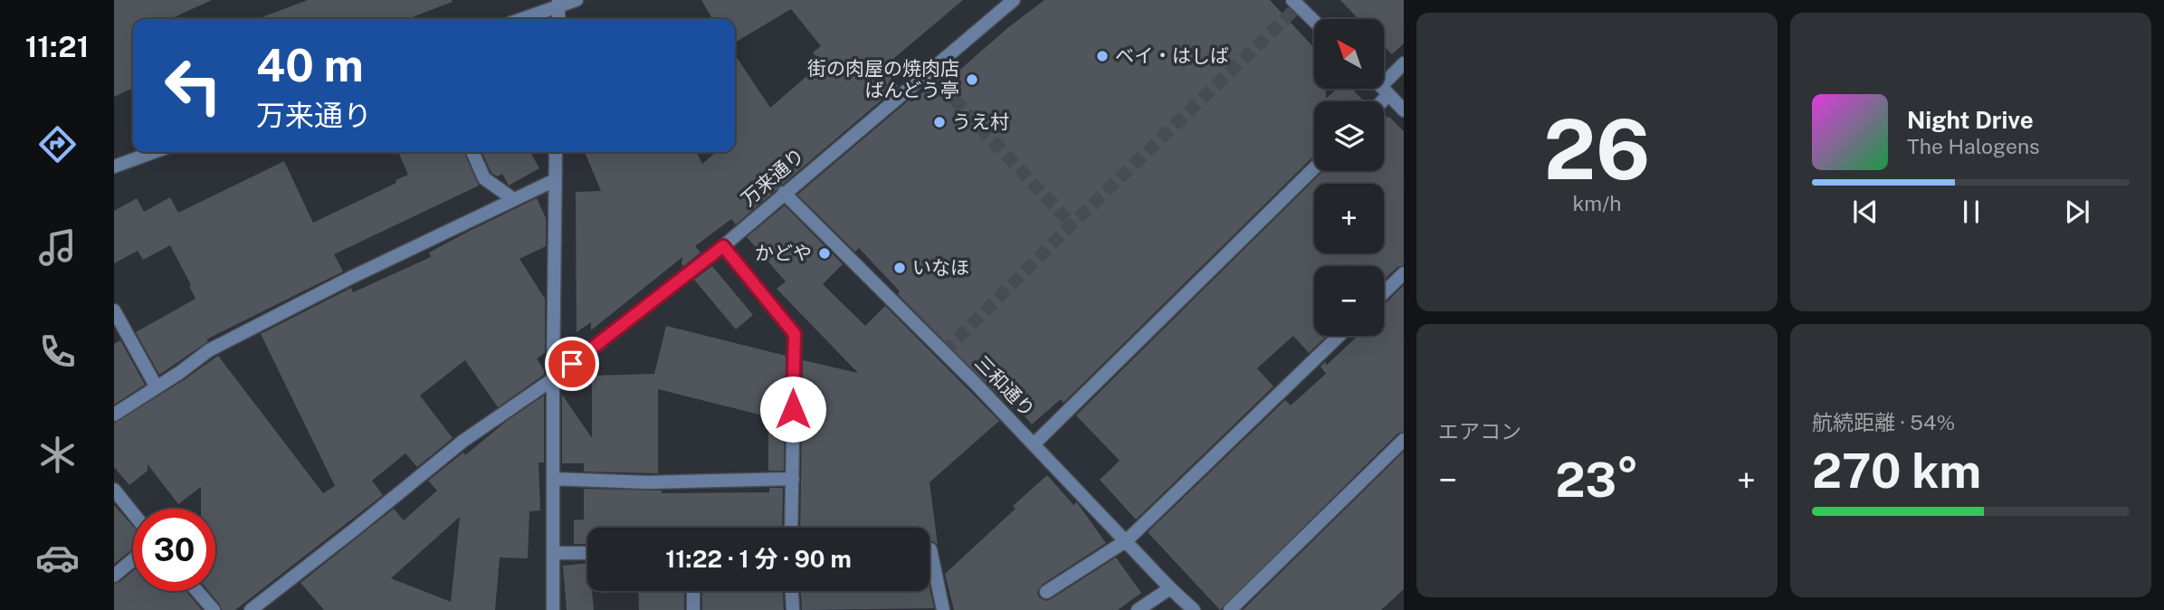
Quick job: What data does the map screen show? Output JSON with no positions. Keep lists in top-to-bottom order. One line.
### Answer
{"streets":{"street":["万来通り","三和通り"]},"crossings":[["万来通り","三和通り"]],"places":["ベイ・はしば","街の肉屋の焼肉店 ばんどう亭","うえ村","かどや","いなほ"],"north":"top left","page":{"tabs":"11:21","tile":[["26","km/h"],"エアコン",["航続距離 · 54%","270 km"]],"map_buttons":["+","−"],"turn":["40 m","万来通り"],"song":["Night Drive","The Halogens"],"heat":["−","23°","+"],"limit":"30","trip":"11:22 · 1 分 · 90 m"}}
